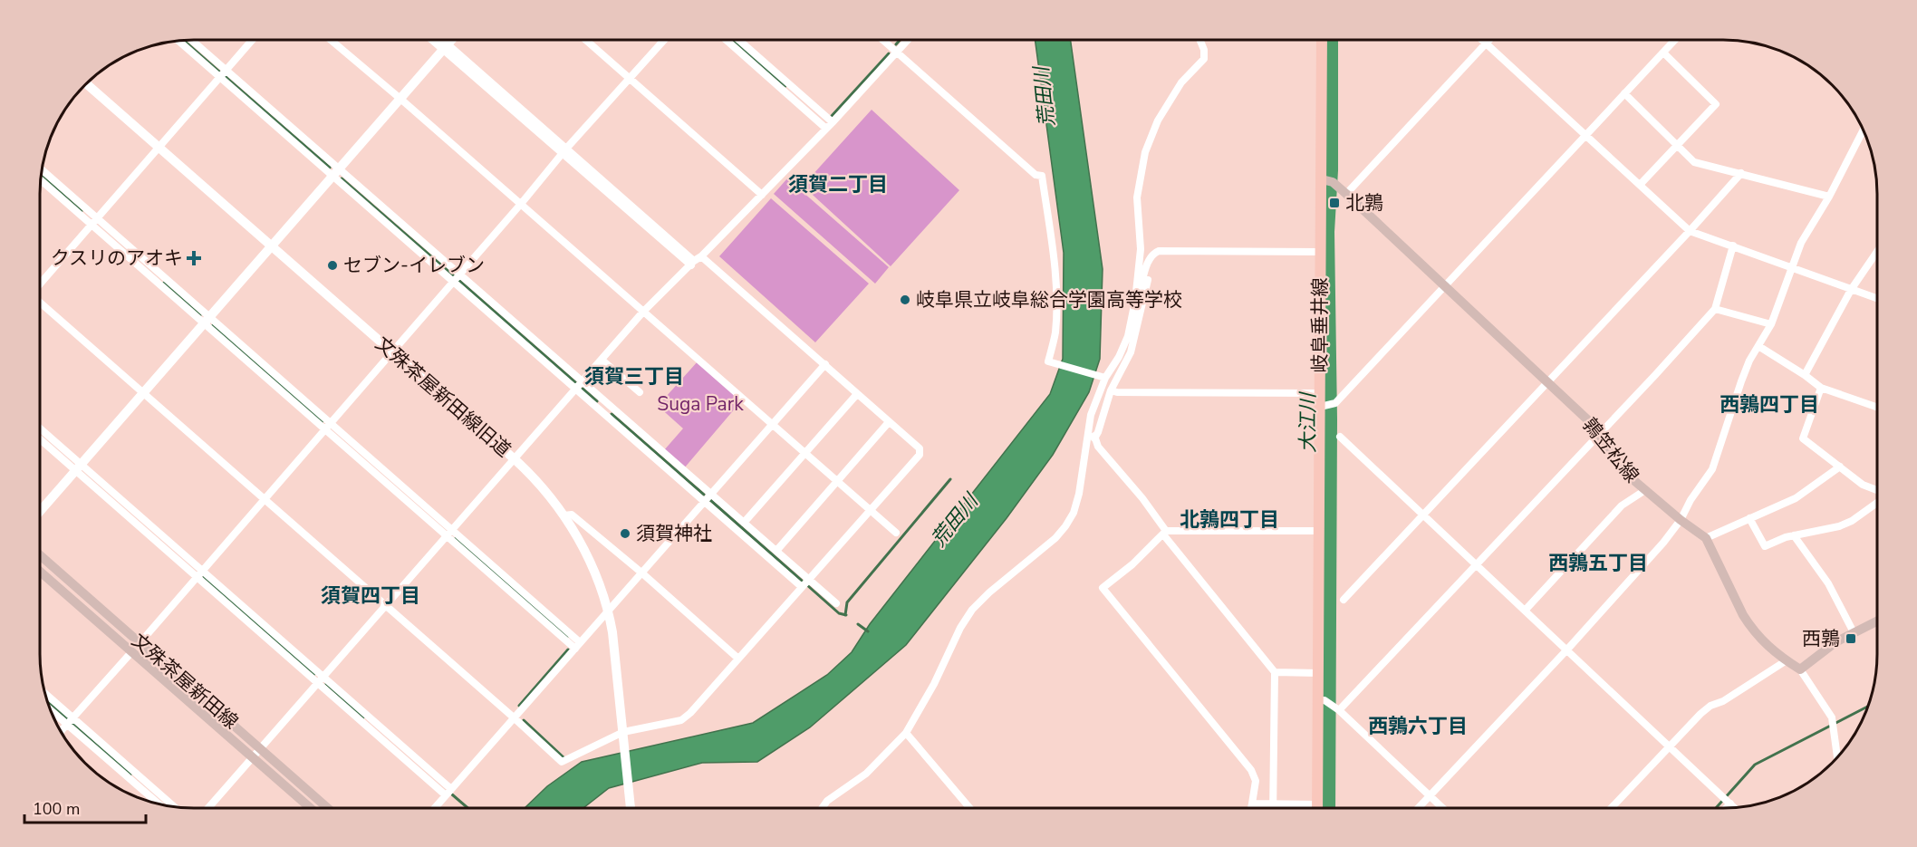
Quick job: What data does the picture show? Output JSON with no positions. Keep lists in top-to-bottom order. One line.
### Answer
{"streets":{"main road":["岐阜垂井線","鶉笠松線","文殊茶屋新田線"],"street":["文殊茶屋新田線旧道"]},"crossings":[["岐阜垂井線","鶉笠松線"]],"districts":["須賀二丁目","須賀三丁目","西鶉四丁目","北鶉四丁目","西鶉五丁目","須賀四丁目","西鶉六丁目"],"water":["荒田川","大江川"],"parks":["Suga Park"],"places":{"transit":["北鶉","西鶉"],"health":["クスリのアオキ"],"other":["セブン-イレブン","岐阜県立岐阜総合学園高等学校","須賀神社"]},"scale_bar":"100 m"}
